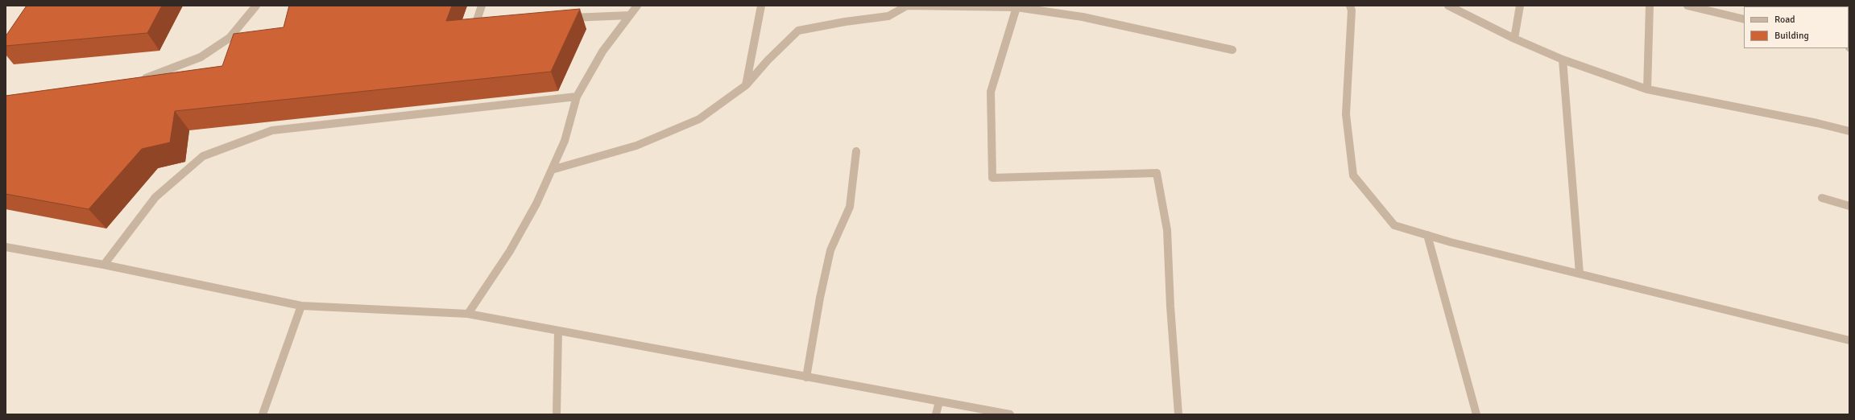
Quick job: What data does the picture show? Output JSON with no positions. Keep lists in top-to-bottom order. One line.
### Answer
{"legend":["Road","Building"]}
